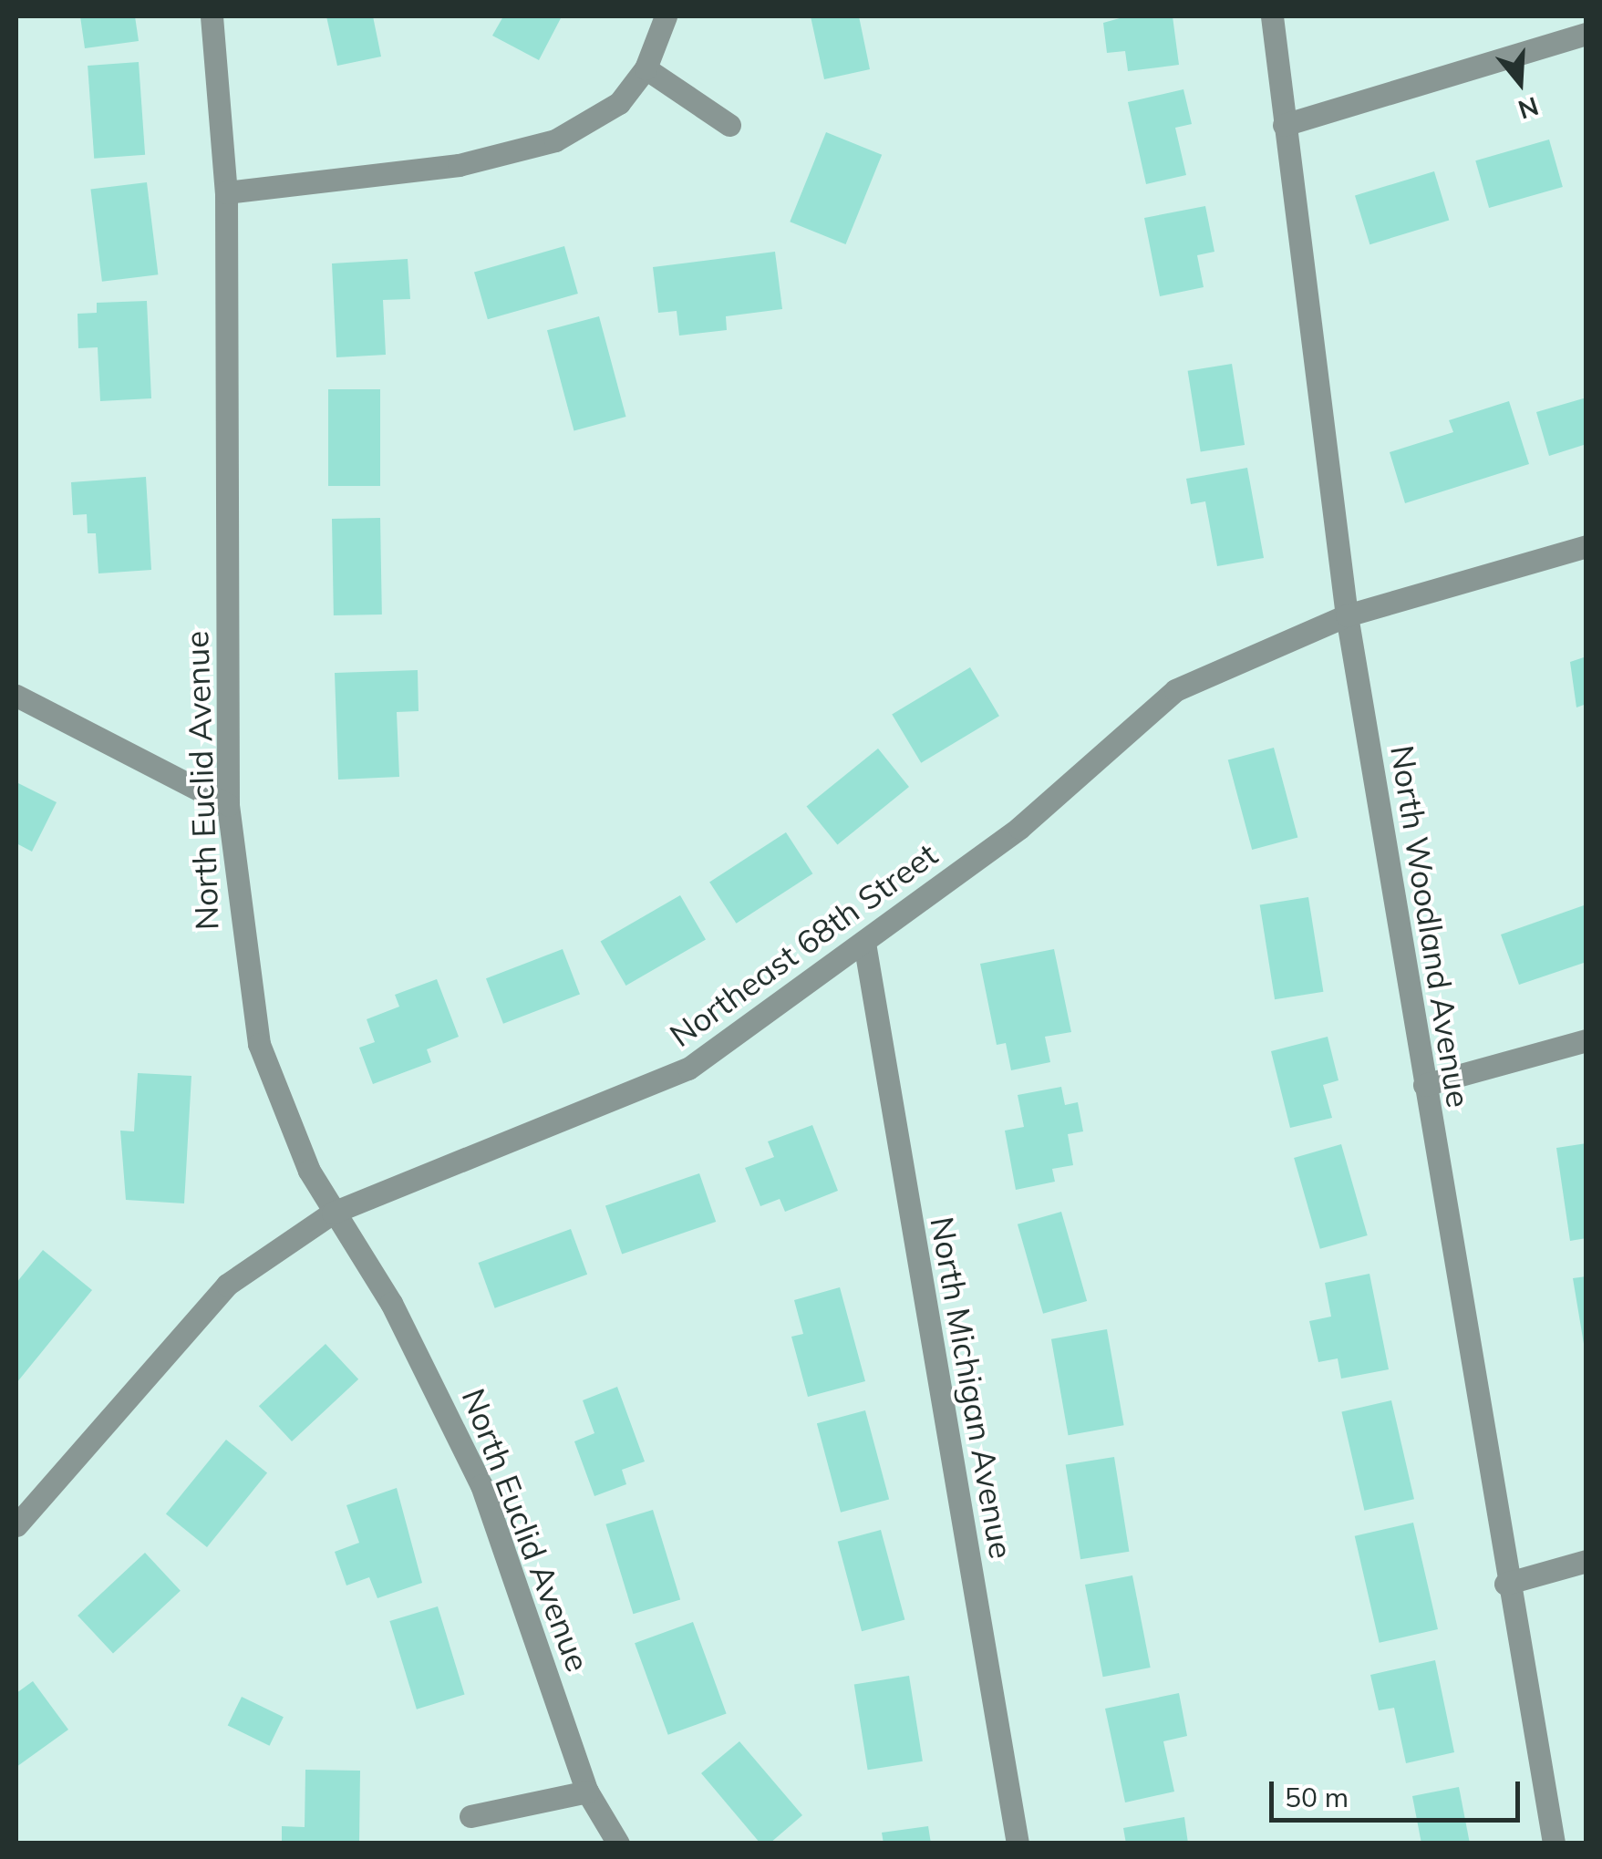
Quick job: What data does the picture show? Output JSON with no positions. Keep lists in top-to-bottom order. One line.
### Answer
{"streets":{"street":["North Euclid Avenue","North Woodland Avenue","Northeast 68th Street","North Michigan Avenue"]},"crossings":[["North Euclid Avenue","Northeast 68th Street"],["North Woodland Avenue","Northeast 68th Street"],["Northeast 68th Street","North Michigan Avenue"]],"scale_bar":"50 m","north":"bottom"}
